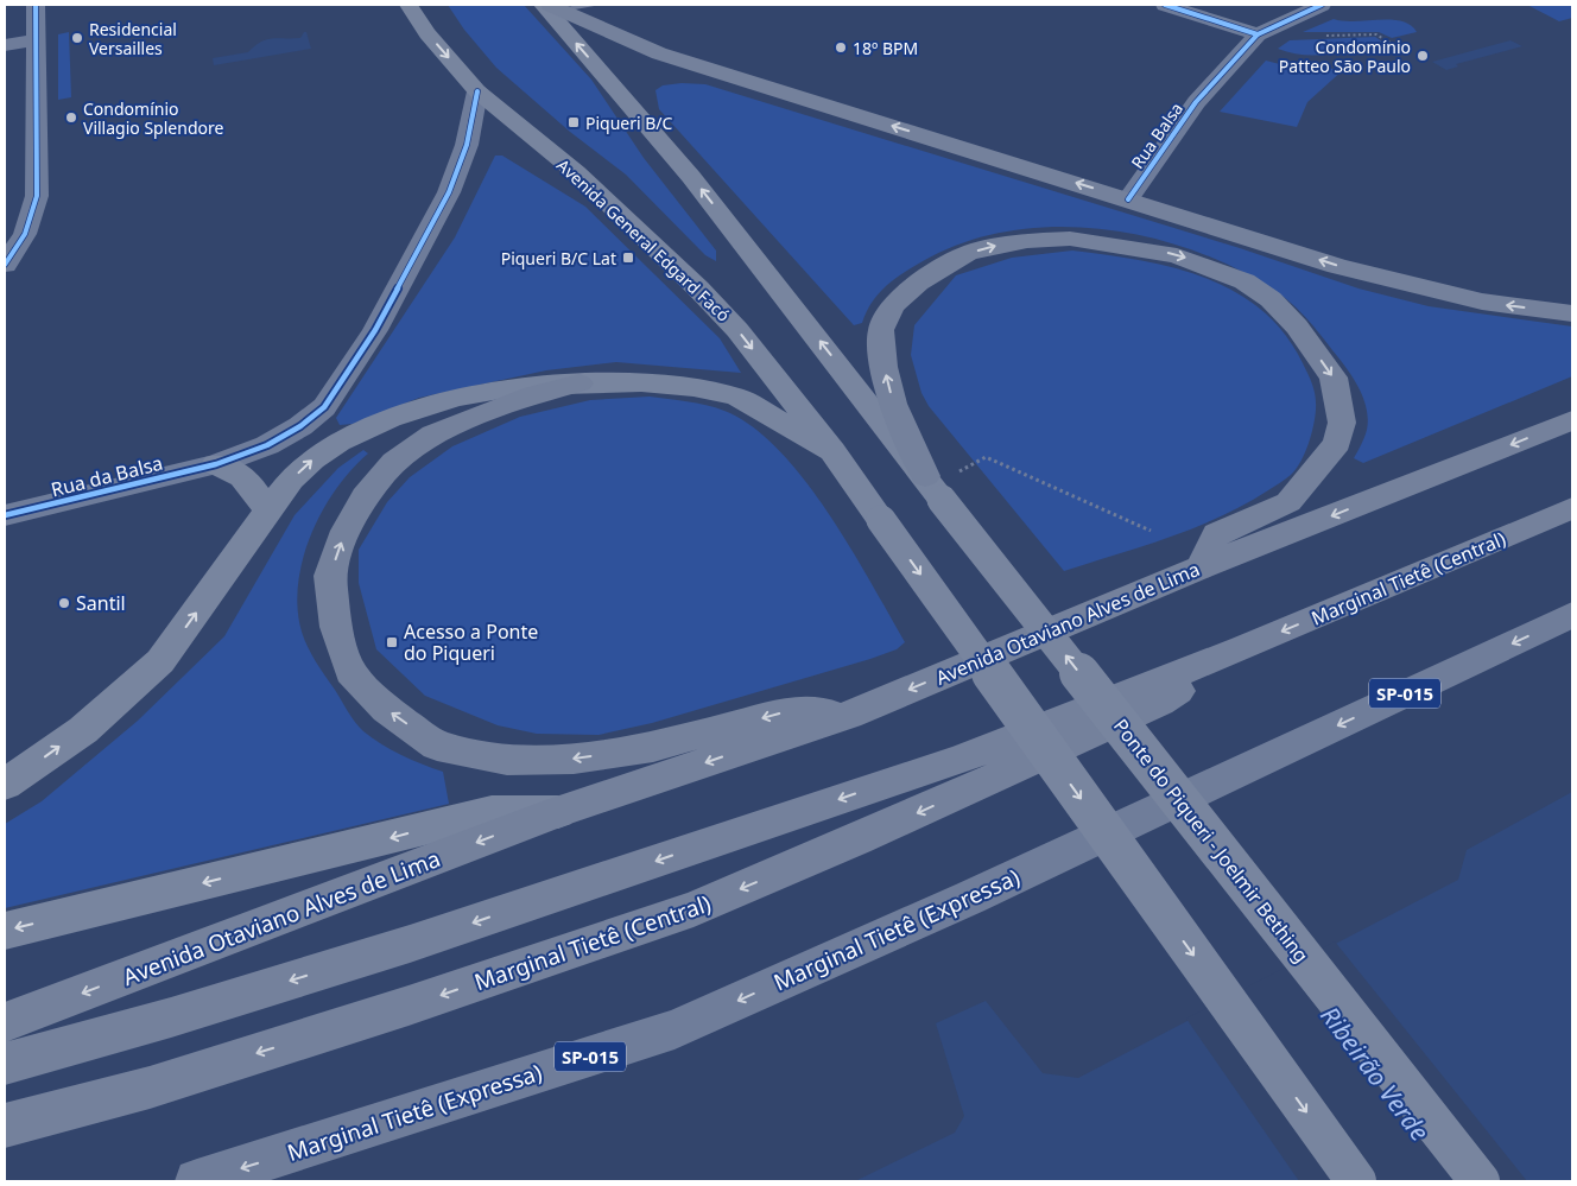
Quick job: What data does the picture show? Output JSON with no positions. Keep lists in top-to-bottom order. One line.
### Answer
{"streets":{"highway":["Marginal Tietê (Central)","Avenida Otaviano Alves de Lima","SP-015","Marginal Tietê (Expressa)"],"main road":["Avenida General Edgard Facó","Ponte do Piqueri - Joelmir Bething"],"street":["Rua Balsa","Rua da Balsa"]},"crossings":[["Avenida General Edgard Facó","Rua da Balsa"]],"one_way":["Ponte do Piqueri - Joelmir Bething"],"water":["Ribeirão Verde"],"places":{"other":["Residencial Versailles","18º BPM","Condomínio Patteo São Paulo","Condomínio Villagio Splendore","Santil"],"transit":["Piqueri B/C","Piqueri B/C Lat","Acesso a Ponte do Piqueri"]}}
